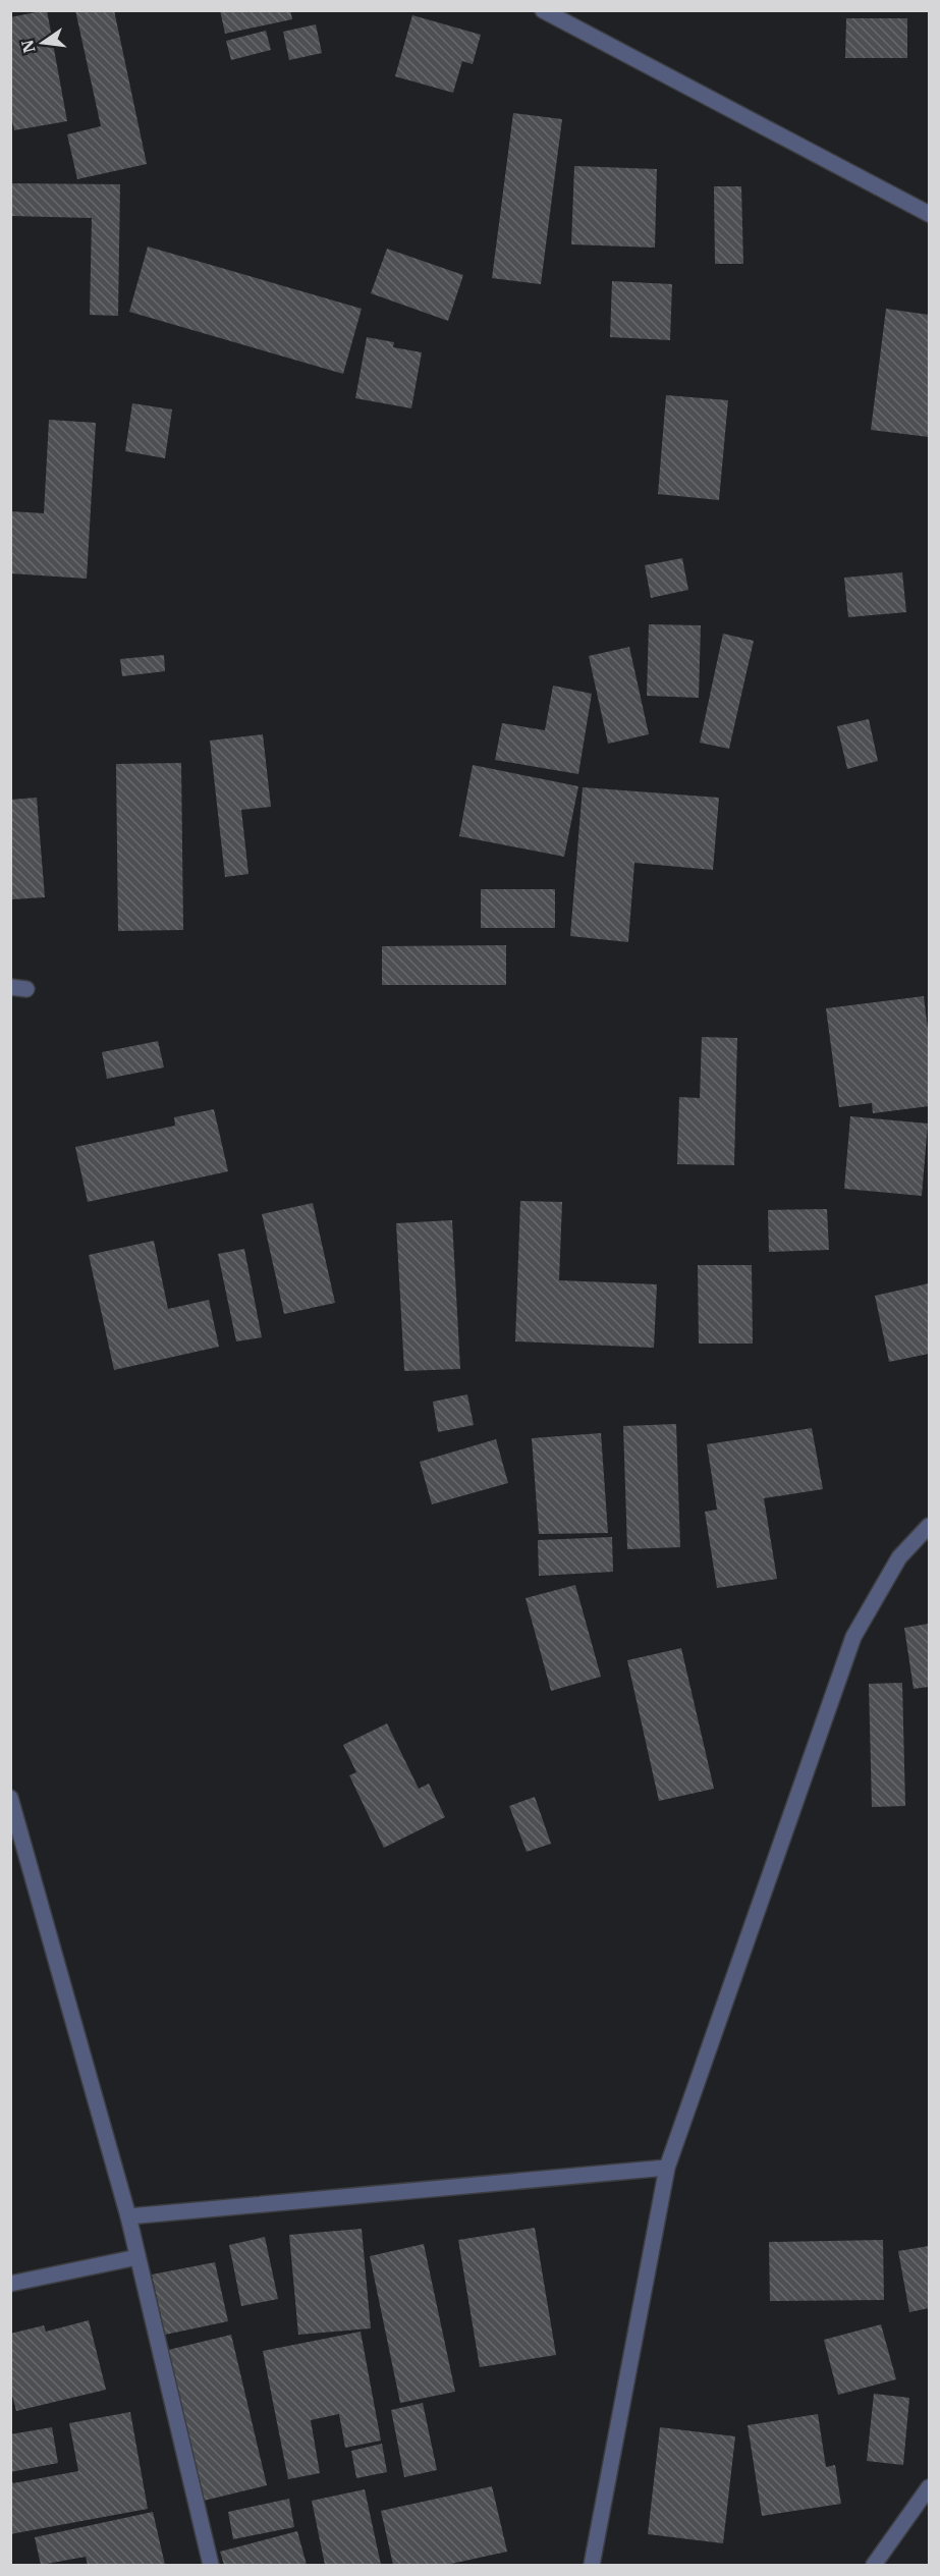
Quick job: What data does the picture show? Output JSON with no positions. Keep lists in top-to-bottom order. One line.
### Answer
{"north":"left"}
